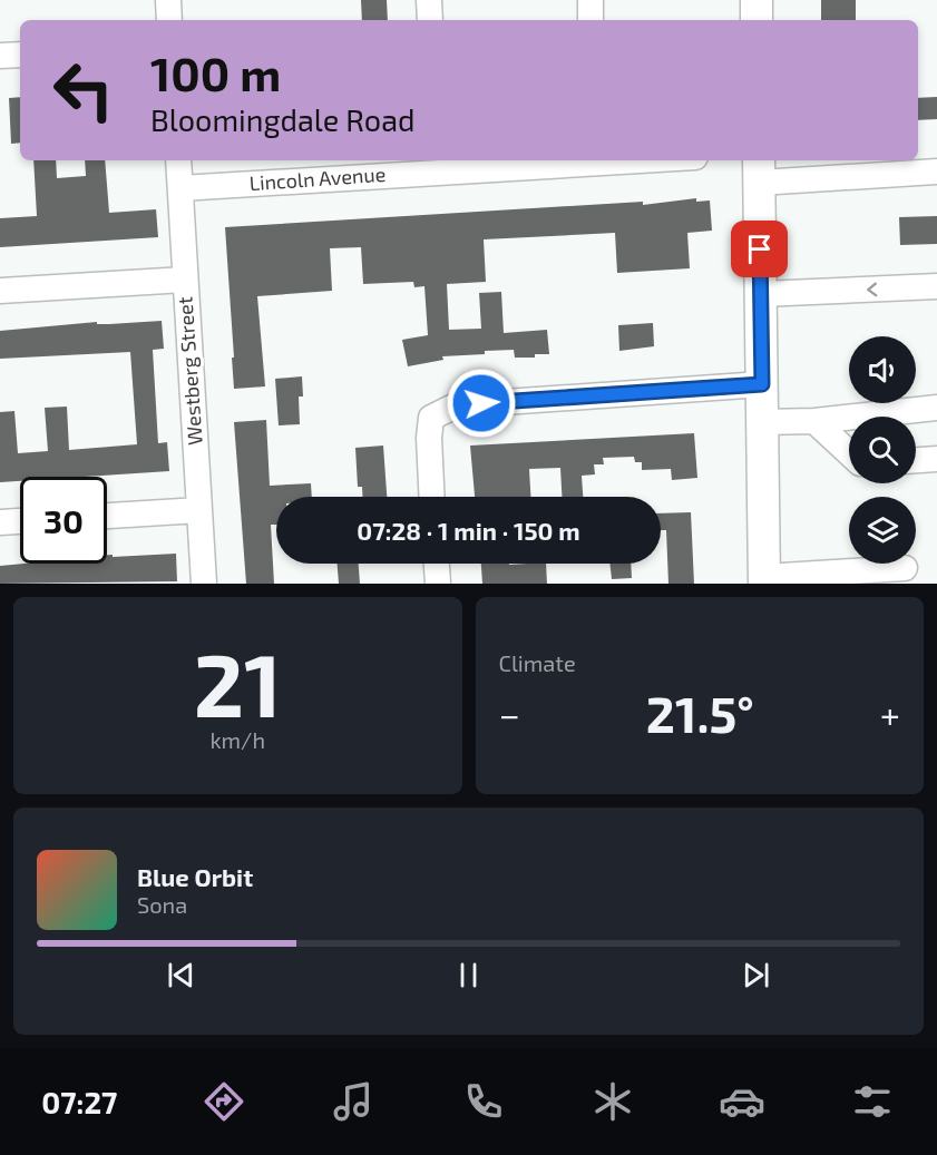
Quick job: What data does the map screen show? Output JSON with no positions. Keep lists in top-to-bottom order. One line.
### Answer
{"streets":{"street":["Lincoln Avenue","Westberg Street"]},"crossings":[["Lincoln Avenue","Westberg Street"]],"page":{"turn":["100 m","Bloomingdale Road"],"limit":"30","trip":"07:28 · 1 min · 150 m","tile":[["21","km/h"],"Climate"],"heat":["−","21.5°","+"],"song":["Blue Orbit","Sona"],"tabs":"07:27"}}
